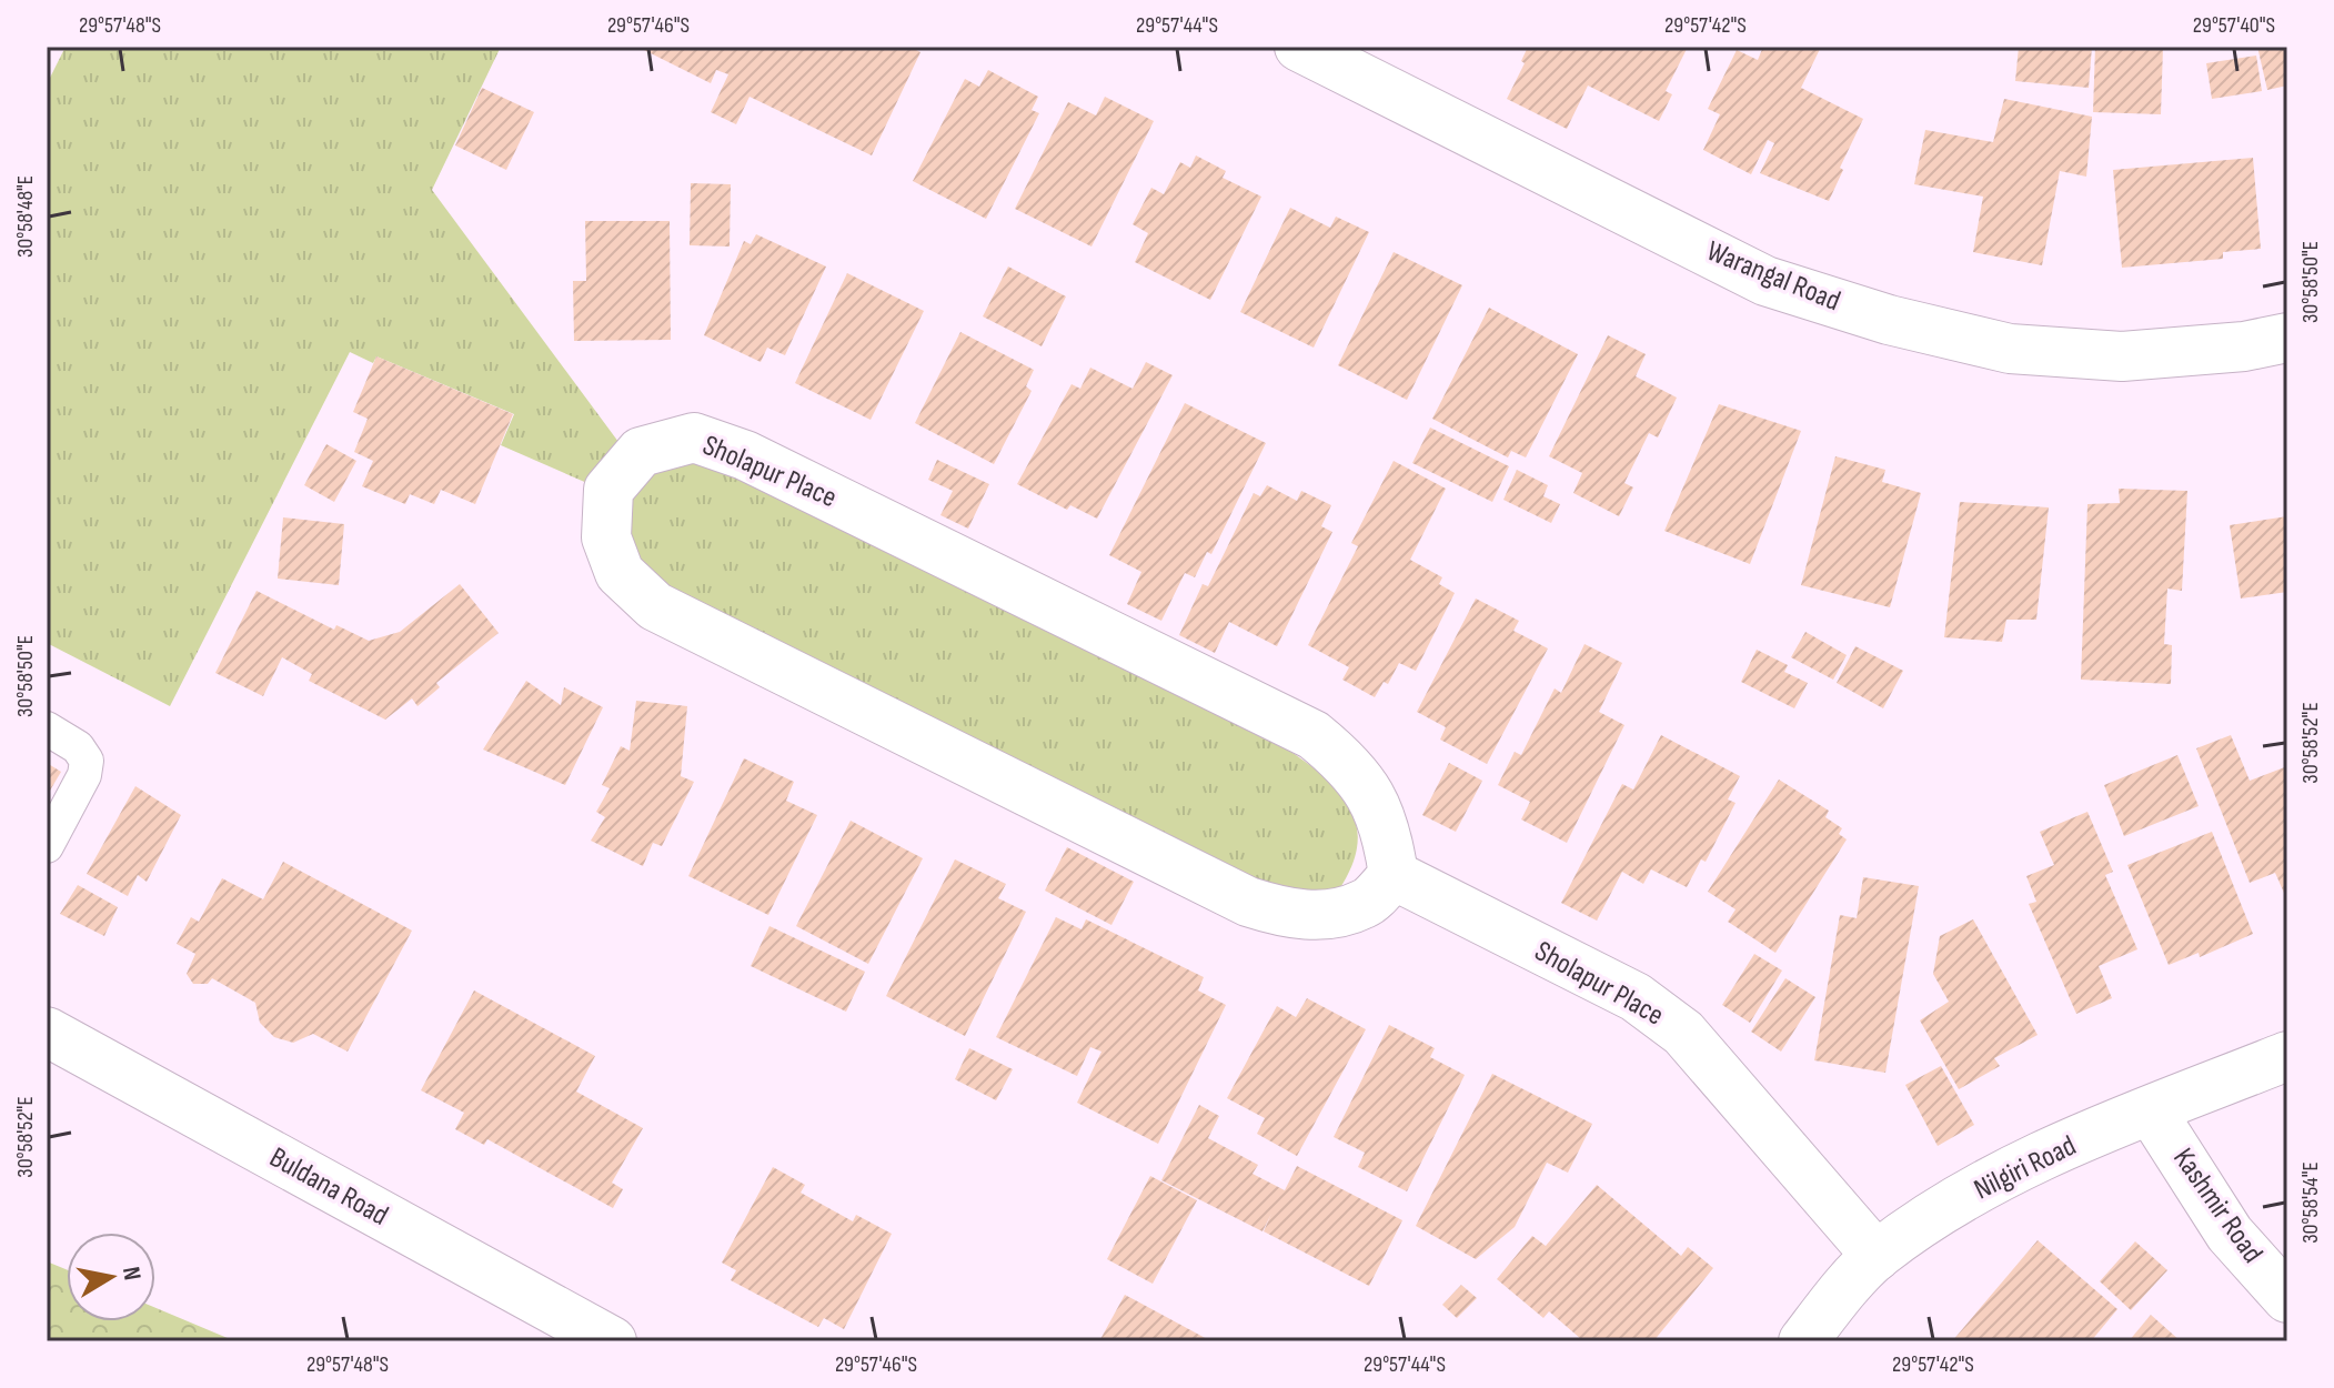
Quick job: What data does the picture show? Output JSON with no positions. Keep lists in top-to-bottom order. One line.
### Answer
{"streets":{"street":["Warangal Road","Sholapur Place","Nilgiri Road","Buldana Road","Kashmir Road"]},"crossings":[["Sholapur Place","Nilgiri Road"],["Nilgiri Road","Kashmir Road"]],"north":"right","coordinates":["29°57'48\"S","29°57'46\"S","29°57'44\"S","29°57'42\"S","29°57'40\"S","30°58'48\"E","30°58'50\"E","30°58'52\"E","30°58'54\"E"]}
